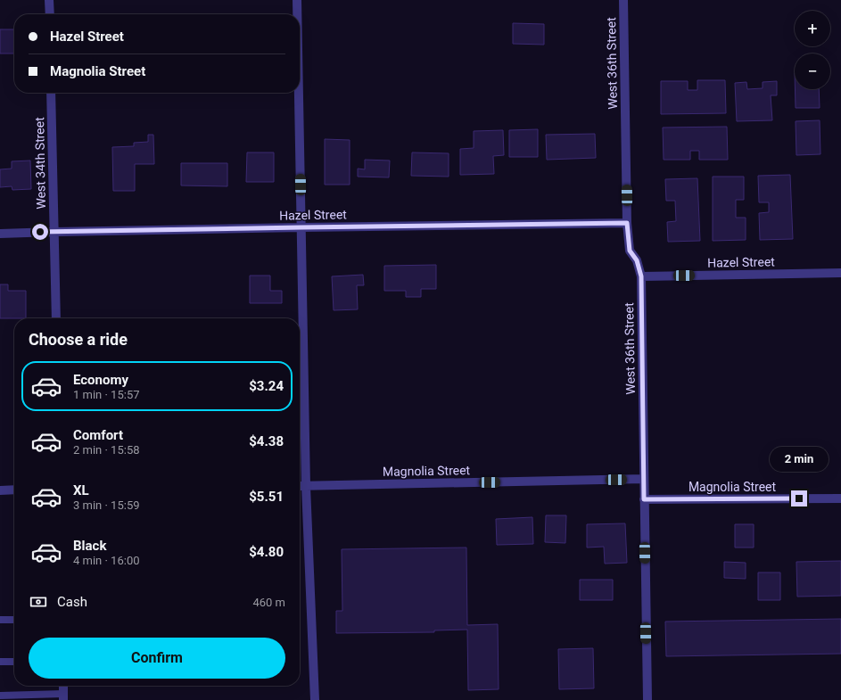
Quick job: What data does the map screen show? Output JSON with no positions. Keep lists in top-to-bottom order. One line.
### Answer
{"streets":{"street":["West 36th Street","West 34th Street","Hazel Street","Magnolia Street"]},"crossings":[["West 36th Street","Hazel Street"],["West 36th Street","Magnolia Street"],["West 34th Street","Hazel Street"]],"page":{"map_buttons":["+","−"],"banner":["Hazel Street","Magnolia Street"],"heading":"Choose a ride","list":[{"name":"Economy","note":"1 min · 15:57","value":"$3.24"},{"name":"Comfort","note":"2 min · 15:58","value":"$4.38"},{"name":"XL","note":"3 min · 15:59","value":"$5.51"},{"name":"Black","note":"4 min · 16:00","value":"$4.80"}],"bubble":"2 min","pay":["Cash","460 m"],"buttons":"Confirm"}}
